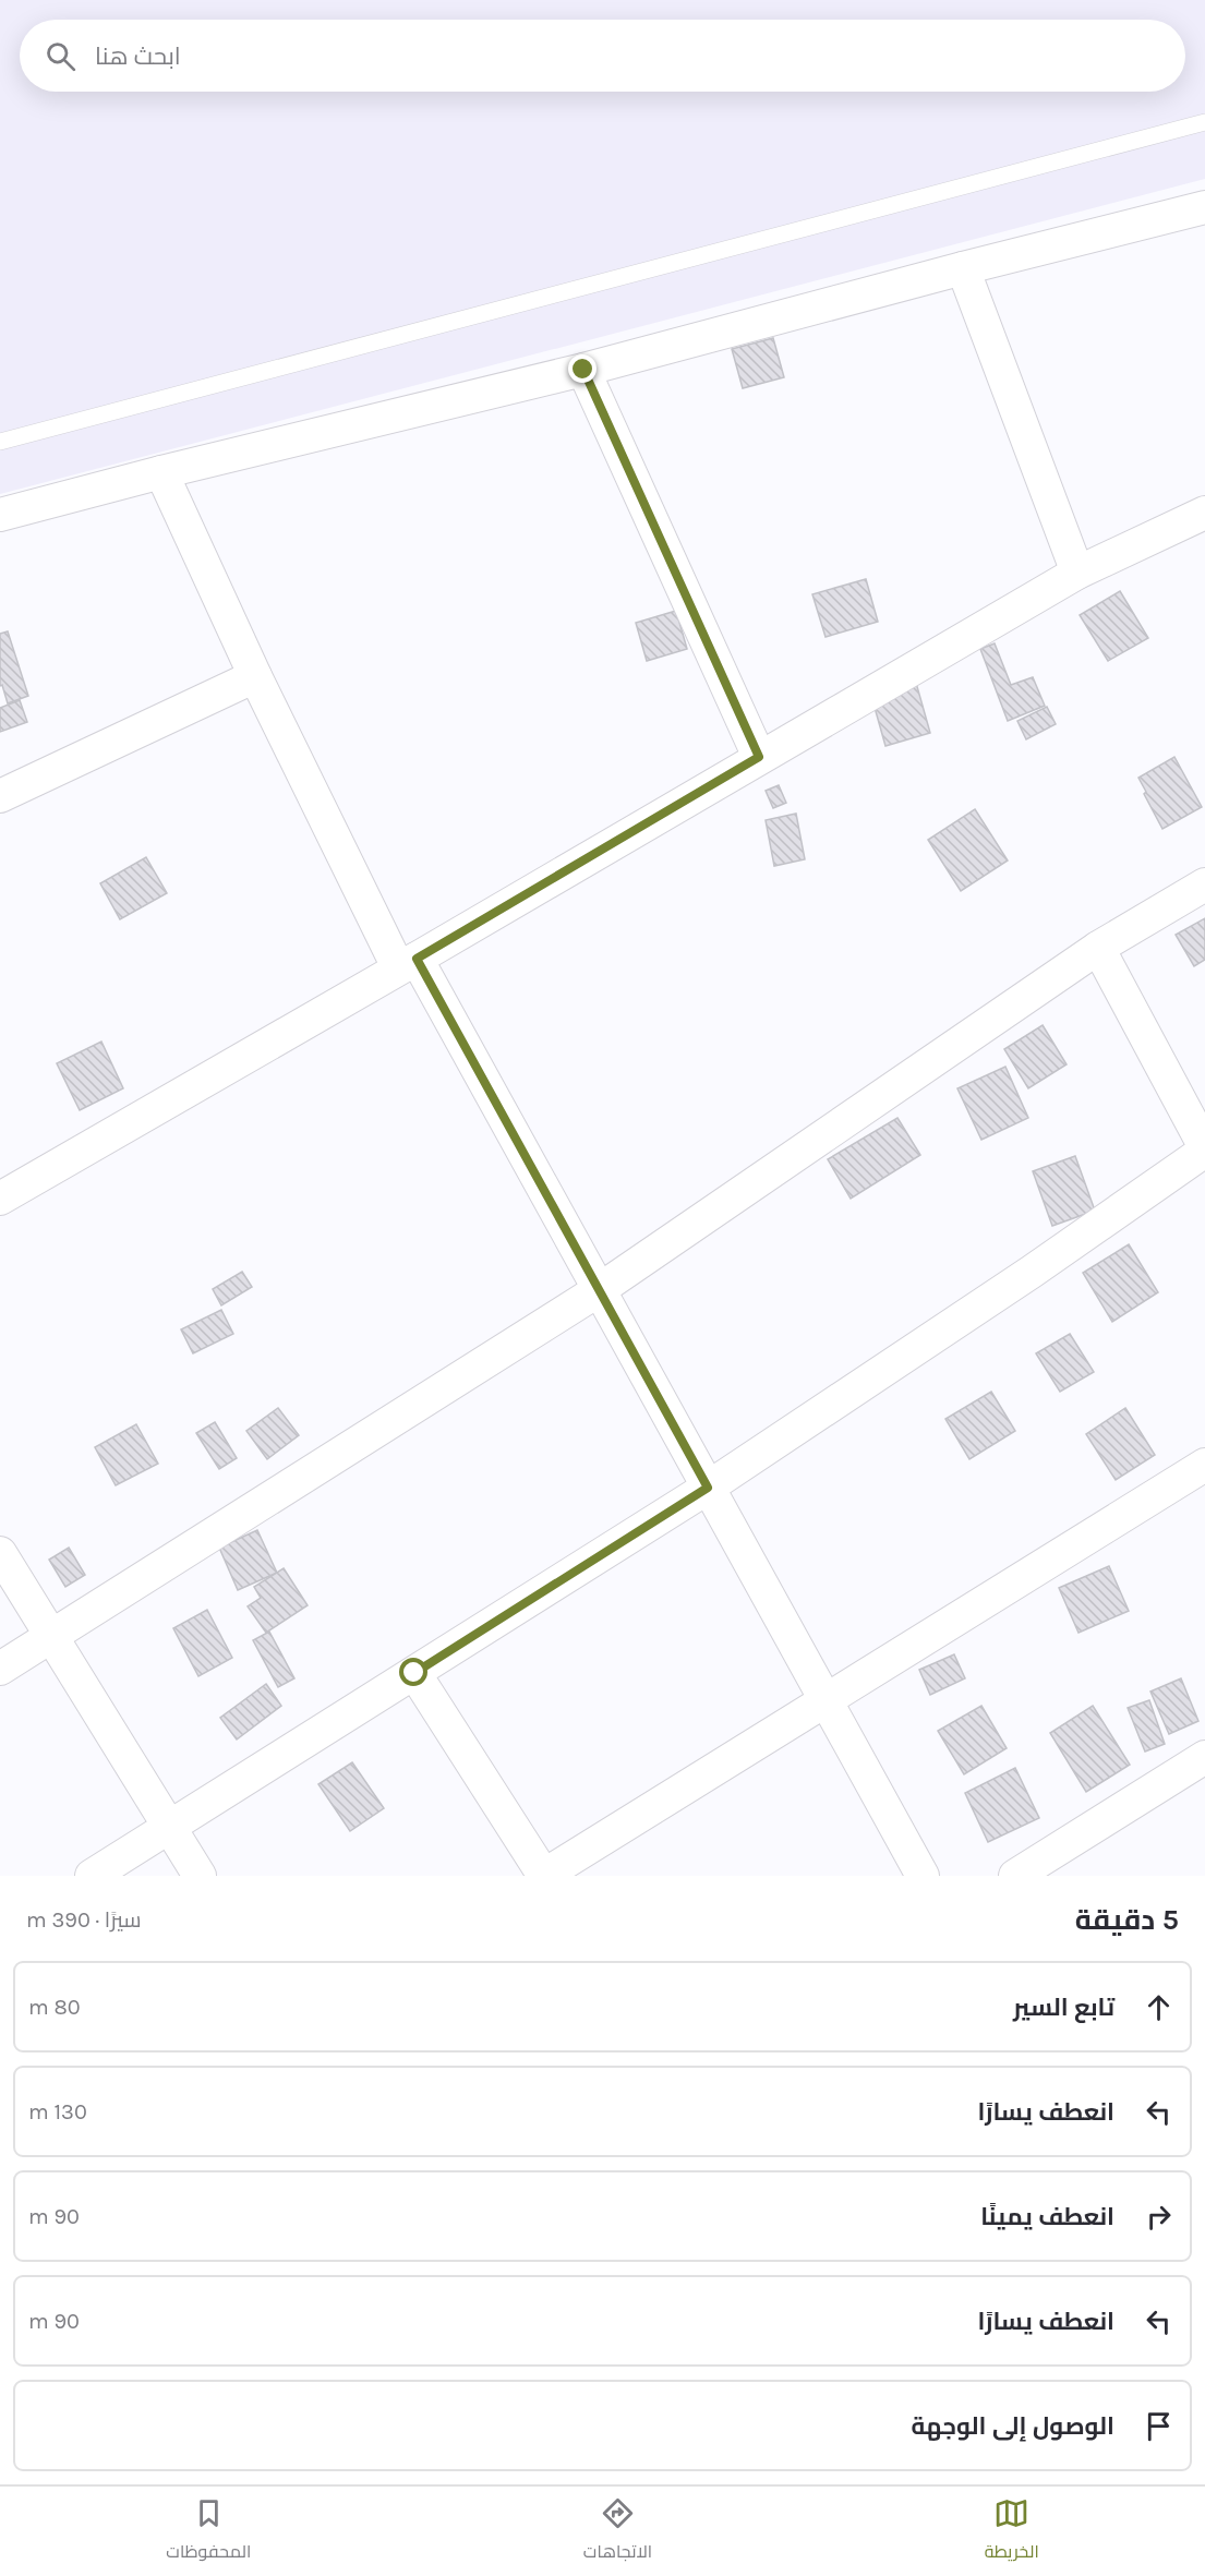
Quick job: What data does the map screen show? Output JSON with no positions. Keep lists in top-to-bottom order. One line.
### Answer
{"page":{"search":"ابحث هنا","heading":["5 دقيقة","سيرًا · 390 m"],"list":[["تابع السير","80 m"],["انعطف يسارًا","130 m"],["انعطف يمينًا","90 m"],["انعطف يسارًا","90 m"],"الوصول إلى الوجهة"],"nav":["الخريطة","الاتجاهات","المحفوظات"]}}
